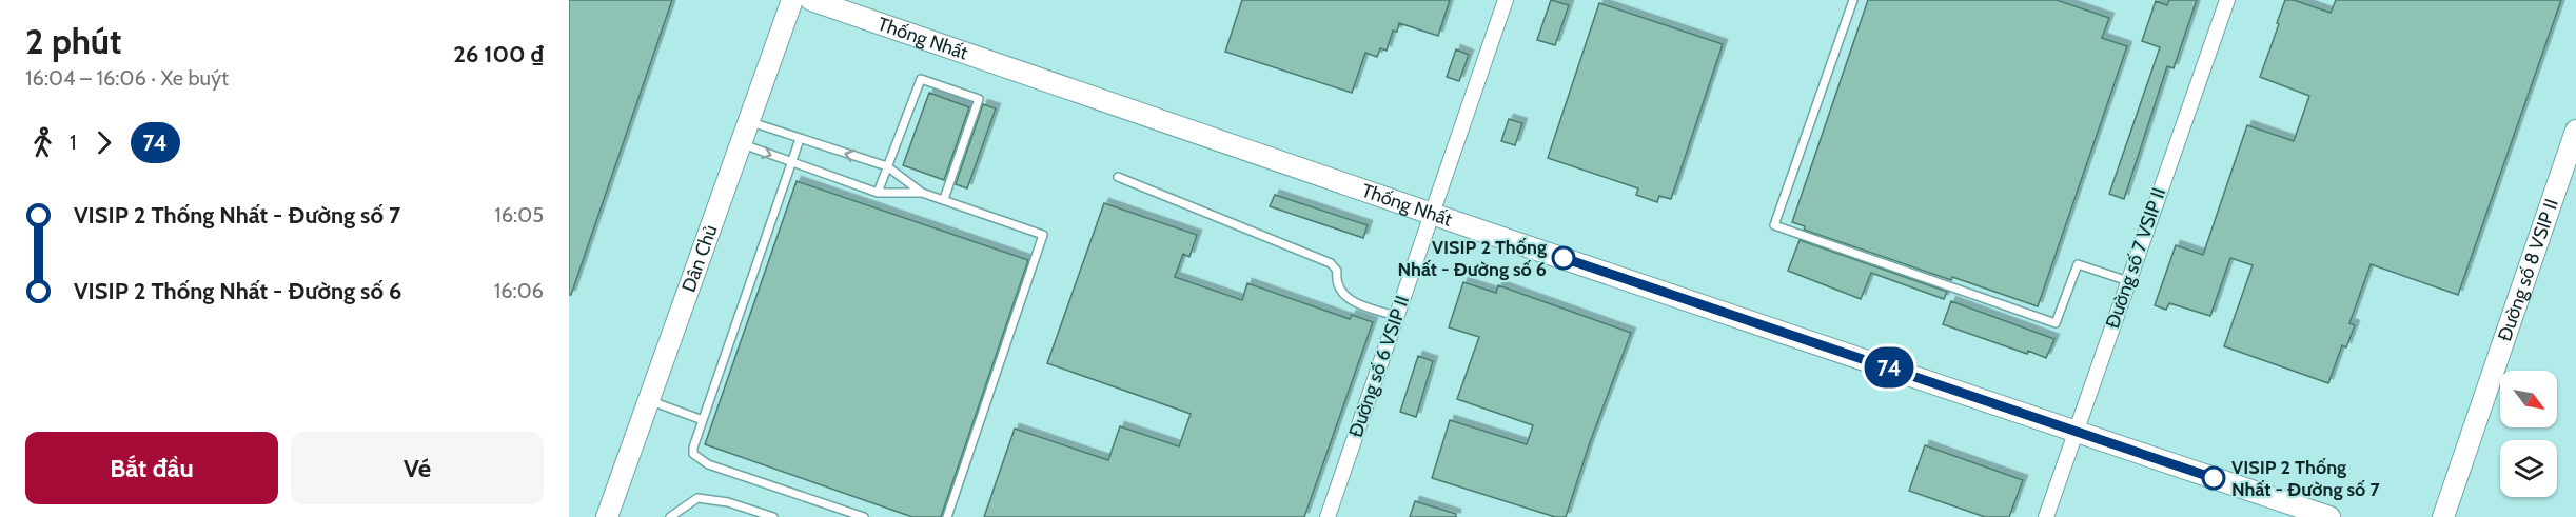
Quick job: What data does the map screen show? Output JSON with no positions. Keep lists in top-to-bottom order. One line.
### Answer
{"streets":{"street":["Thống Nhất","Dân Chủ","Đường số 7 VSIP II","Đường số 8 VSIP II","Đường số 6 VSIP II"]},"crossings":[["Thống Nhất","Đường số 7 VSIP II"],["Thống Nhất","Đường số 6 VSIP II"]],"places":["VISIP 2 Thống Nhất - Đường số 6","VISIP 2 Thống Nhất - Đường số 7"],"lines":["bus line 74"],"north":"bottom right","page":{"heading":["2 phút","16:04 – 16:06 · Xe buýt","26 100 ₫"],"on_map":"74","legs":["1","74"],"list":[{"name":"VISIP 2 Thống Nhất - Đường số 7","value":"16:05"},{"name":"VISIP 2 Thống Nhất - Đường số 6","value":"16:06"}],"buttons":["Bắt đầu","Vé"]}}
